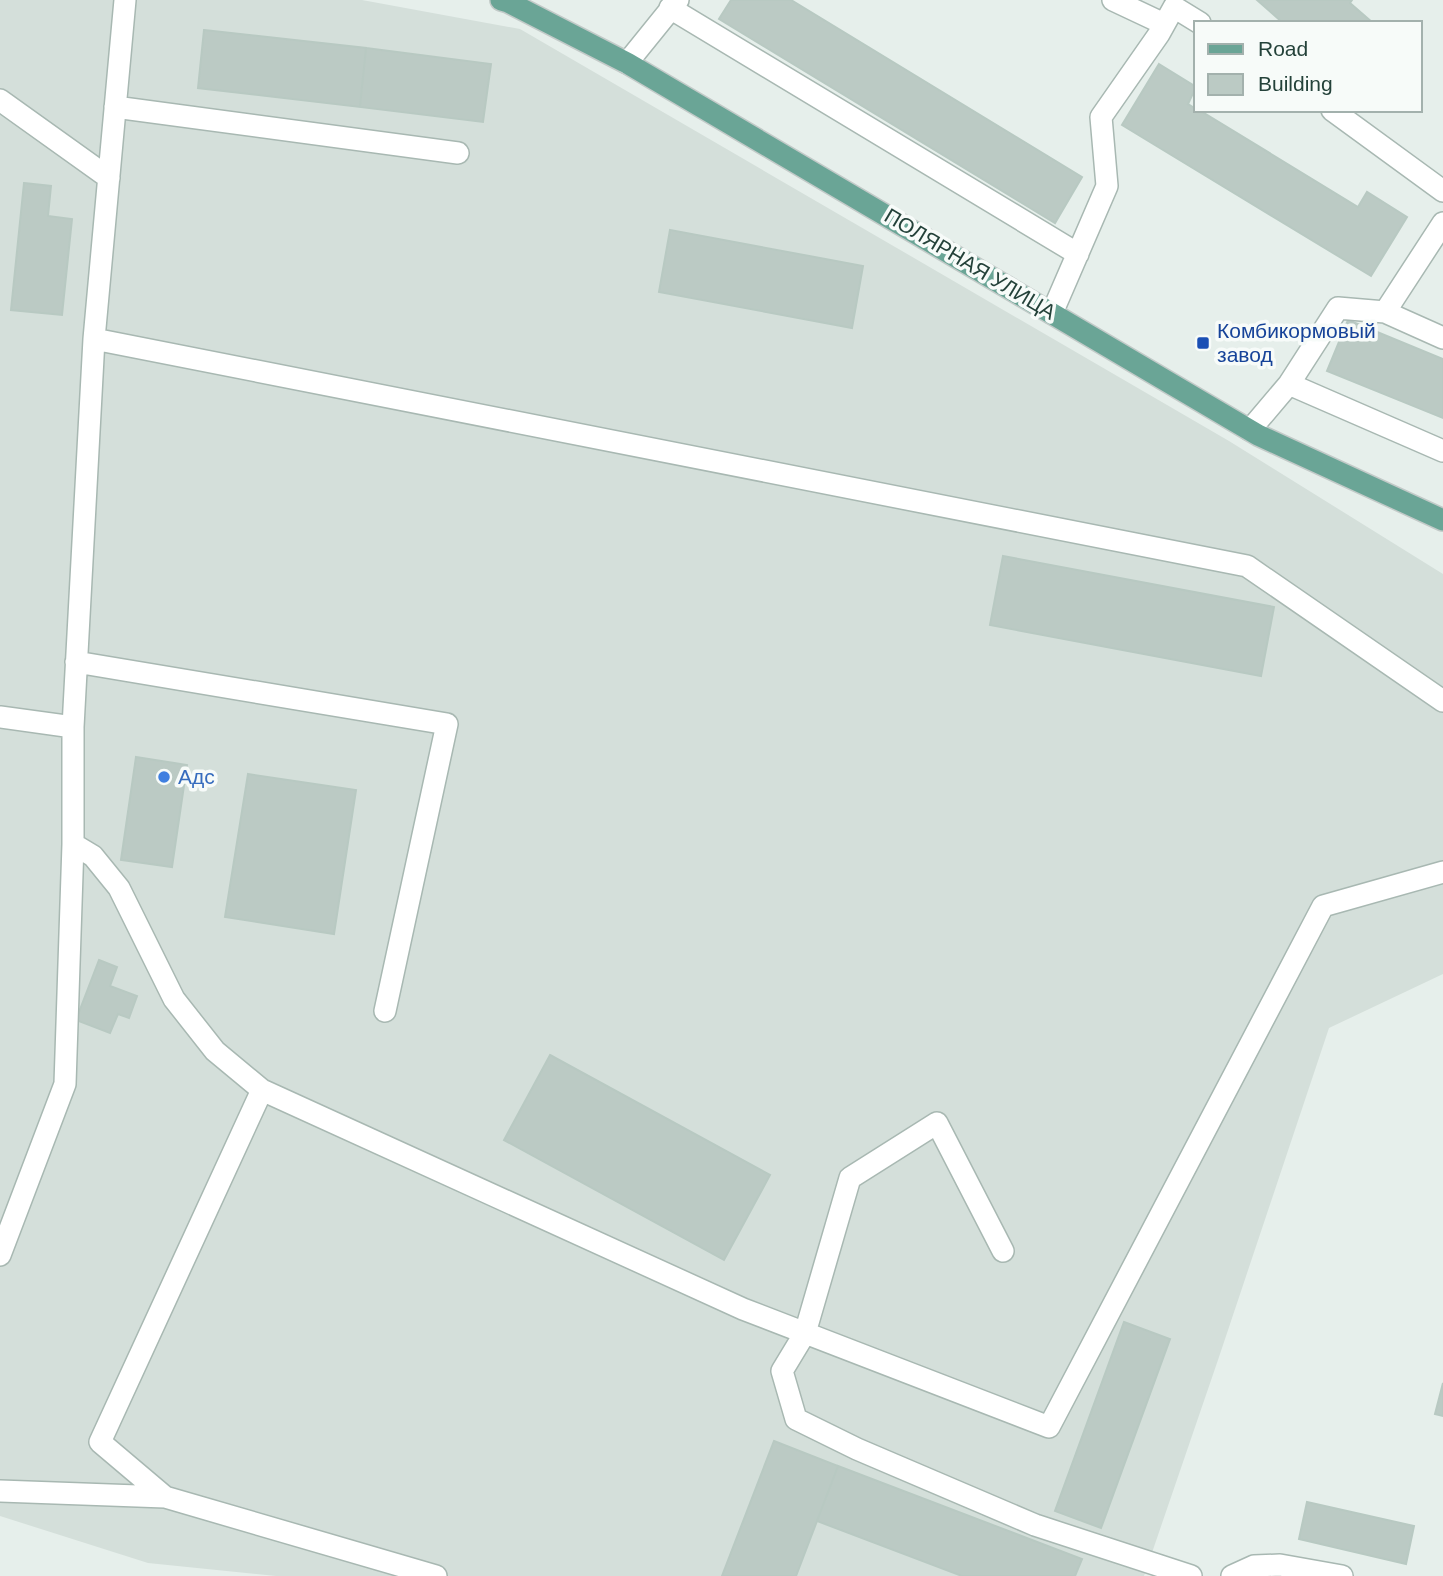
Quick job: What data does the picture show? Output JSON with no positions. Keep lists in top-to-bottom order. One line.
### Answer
{"streets":{"main road":["ПОЛЯРНАЯ УЛИЦА"]},"places":{"transit":["Комбикормовый завод"],"other":["Адс"]},"legend":["Road","Building"]}
